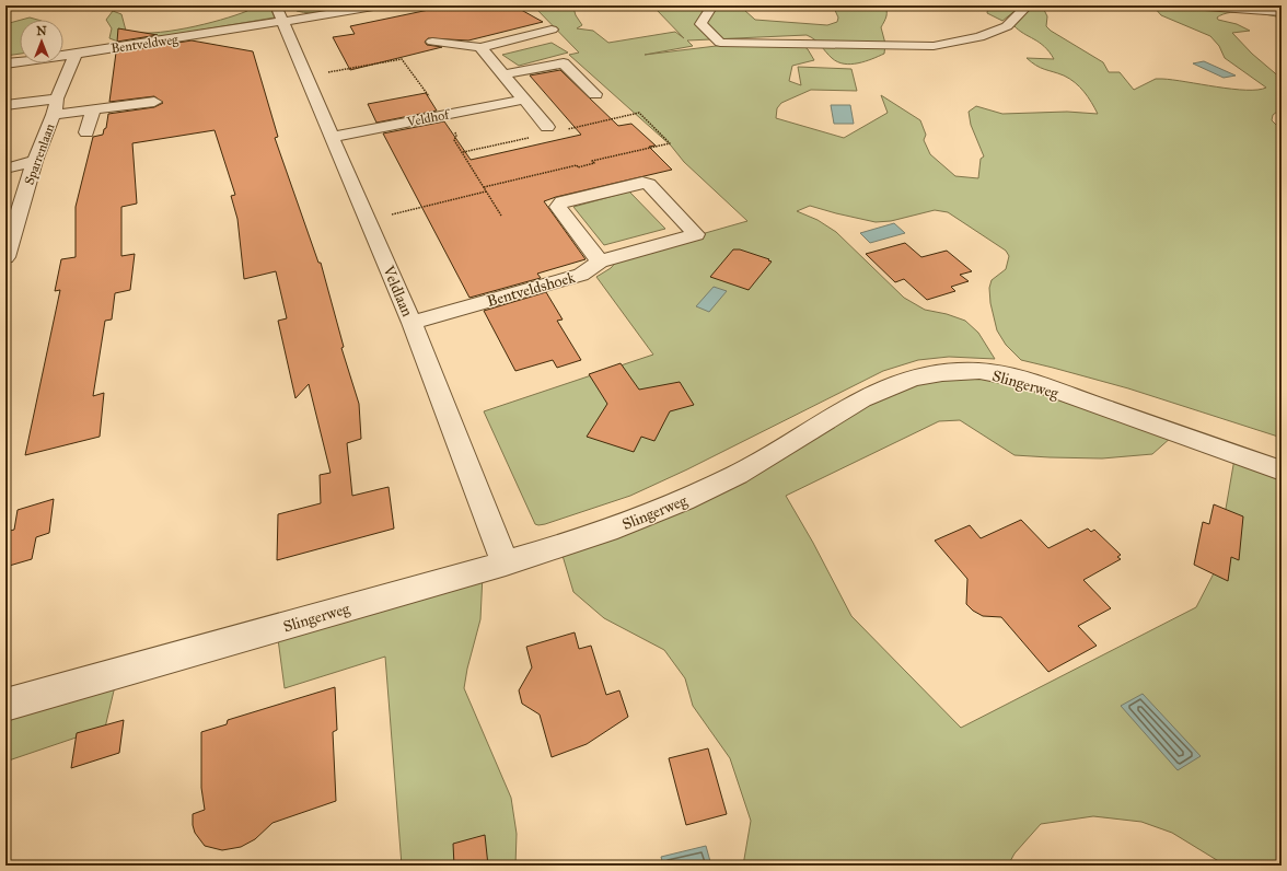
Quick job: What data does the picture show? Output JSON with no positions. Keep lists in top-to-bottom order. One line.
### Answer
{"streets":{"street":["Bentveldweg","Veldhof","Sparrenlaan","Bentveldshoek","Veldlaan","Slingerweg"]},"crossings":[["Bentveldweg","Sparrenlaan"],["Bentveldweg","Veldlaan"],["Veldhof","Veldlaan"],["Bentveldshoek","Veldlaan"],["Veldlaan","Slingerweg"]],"north":"top"}
